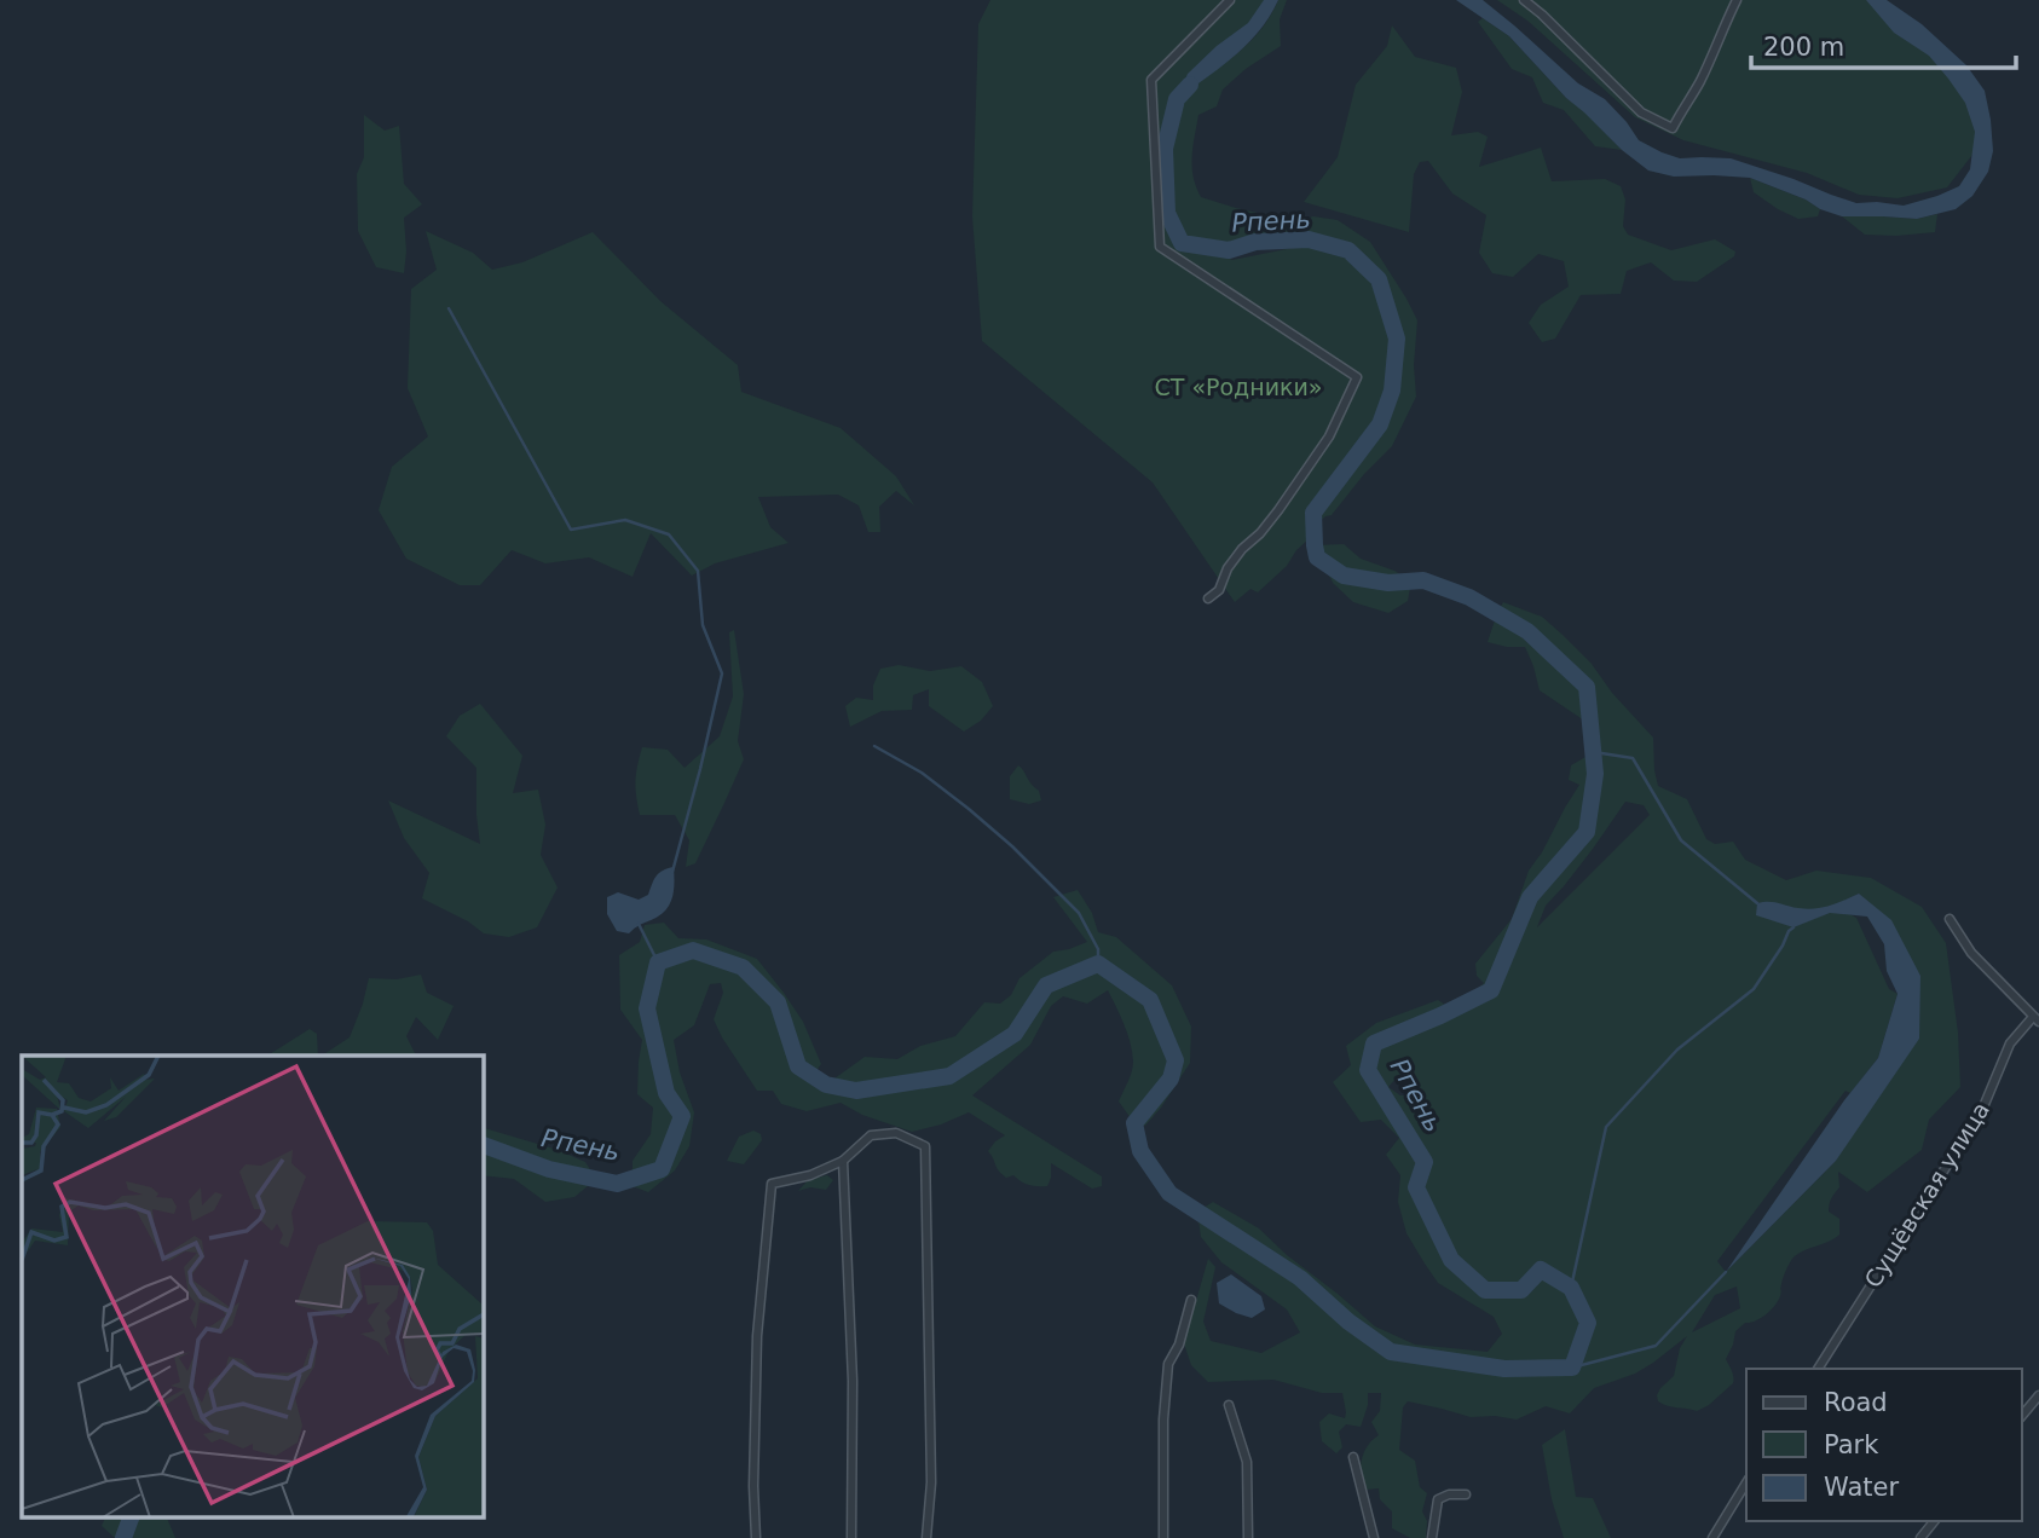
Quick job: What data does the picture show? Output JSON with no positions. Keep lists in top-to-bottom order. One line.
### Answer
{"streets":{"street":["Сущёвская улица"]},"water":["Рпень"],"parks":["СТ «Родники»"],"legend":["Road","Park","Water"],"scale_bar":"200 m"}
